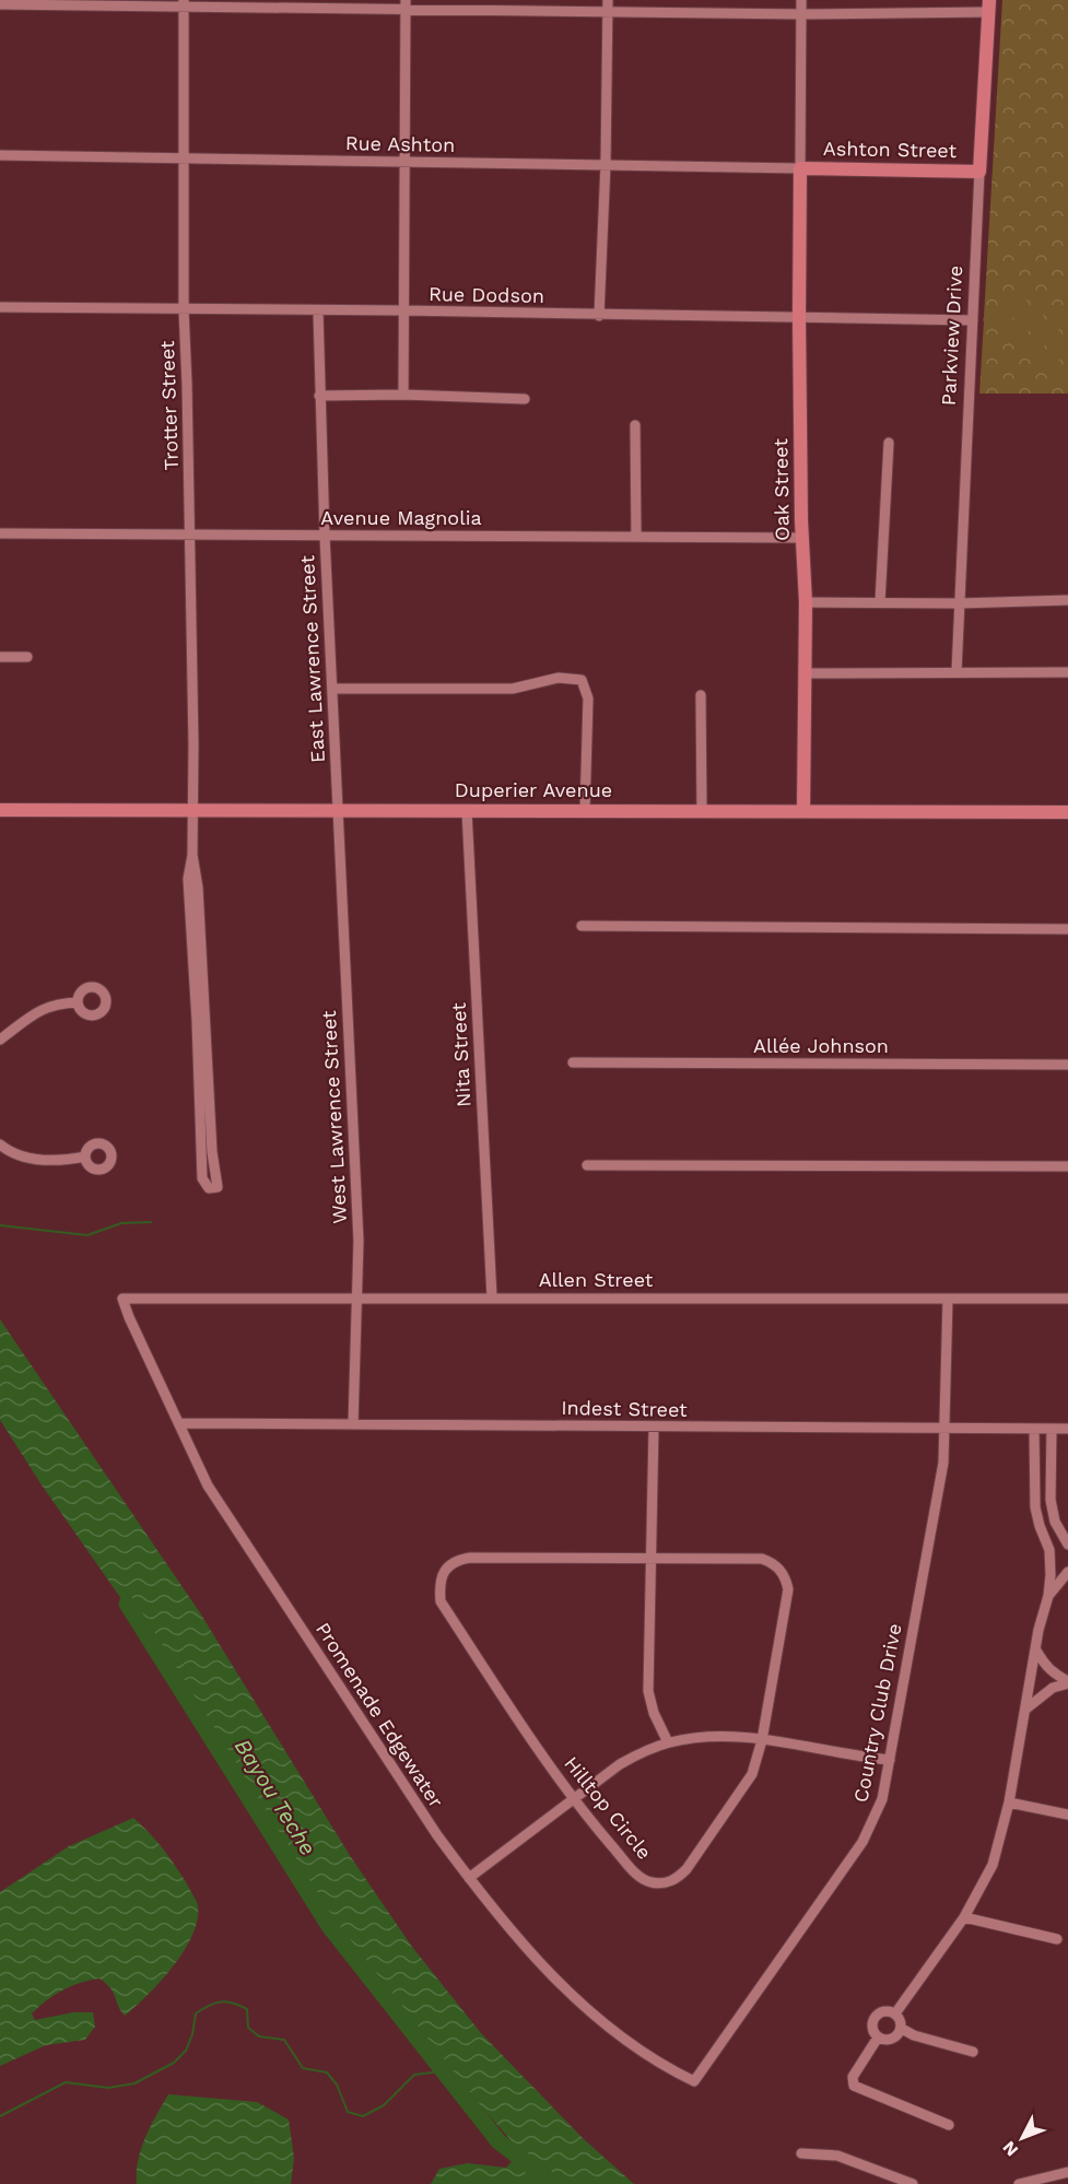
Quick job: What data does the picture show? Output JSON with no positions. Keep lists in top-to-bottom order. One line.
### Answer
{"streets":{"main road":["Ashton Street","Parkview Drive","Oak Street","Duperier Avenue"],"street":["Rue Ashton","Rue Dodson","Trotter Street","Avenue Magnolia","East Lawrence Street","Allée Johnson","Nita Street","West Lawrence Street","Allen Street","Indest Street","Country Club Drive","Promenade Edgewater","Hilltop Circle"]},"crossings":[["Rue Ashton","Ashton Street"],["Rue Ashton","Trotter Street"],["Rue Ashton","Oak Street"],["Ashton Street","Parkview Drive"],["Ashton Street","Oak Street"],["Rue Dodson","Parkview Drive"],["Rue Dodson","Trotter Street"],["Rue Dodson","Oak Street"],["Rue Dodson","East Lawrence Street"],["Trotter Street","Avenue Magnolia"],["Trotter Street","Duperier Avenue"],["Oak Street","Avenue Magnolia"],["Oak Street","Duperier Avenue"],["Avenue Magnolia","East Lawrence Street"],["East Lawrence Street","Duperier Avenue"],["East Lawrence Street","West Lawrence Street"],["Duperier Avenue","Nita Street"],["Duperier Avenue","West Lawrence Street"],["Nita Street","Allen Street"],["West Lawrence Street","Allen Street"],["West Lawrence Street","Indest Street"],["Allen Street","Country Club Drive"],["Allen Street","Promenade Edgewater"],["Indest Street","Country Club Drive"],["Indest Street","Promenade Edgewater"],["Country Club Drive","Promenade Edgewater"]],"water":["Bayou Teche"],"north":"bottom left"}
